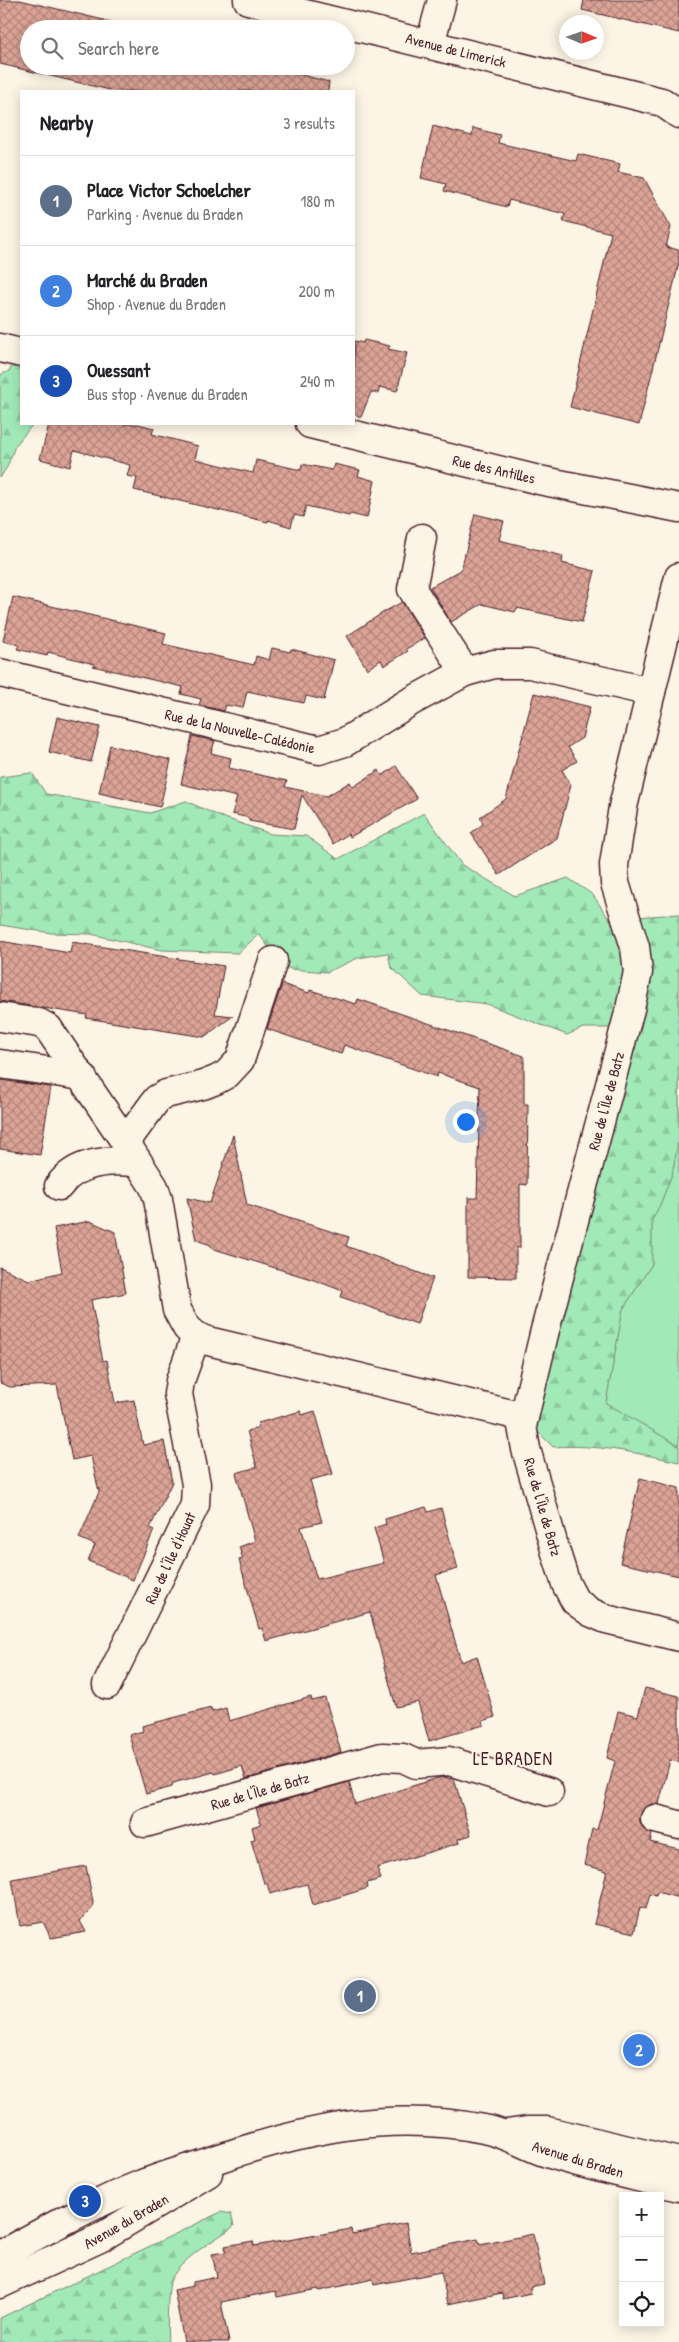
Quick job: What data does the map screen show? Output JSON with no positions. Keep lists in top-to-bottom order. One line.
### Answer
{"streets":{"street":["Avenue de Limerick","Rue des Antilles","Rue de la Nouvelle-Calédonie","Rue de l'Île de Batz","Rue de l'Île d'Houat","Avenue du Braden"]},"crossings":[["Rue de la Nouvelle-Calédonie","Rue de l'Île de Batz"]],"districts":["LE BRADEN"],"north":"right","page":{"search":"Search here","heading":["Nearby","3 results"],"list":[{"mark":"1","name":"Place Victor Schoelcher","note":"Parking · Avenue du Braden","value":"180 m"},{"mark":"2","name":"Marché du Braden","note":"Shop · Avenue du Braden","value":"200 m"},{"mark":"3","name":"Ouessant","note":"Bus stop · Avenue du Braden","value":"240 m"}],"pins":["1","2","3"],"map_buttons":["+","−"]}}
